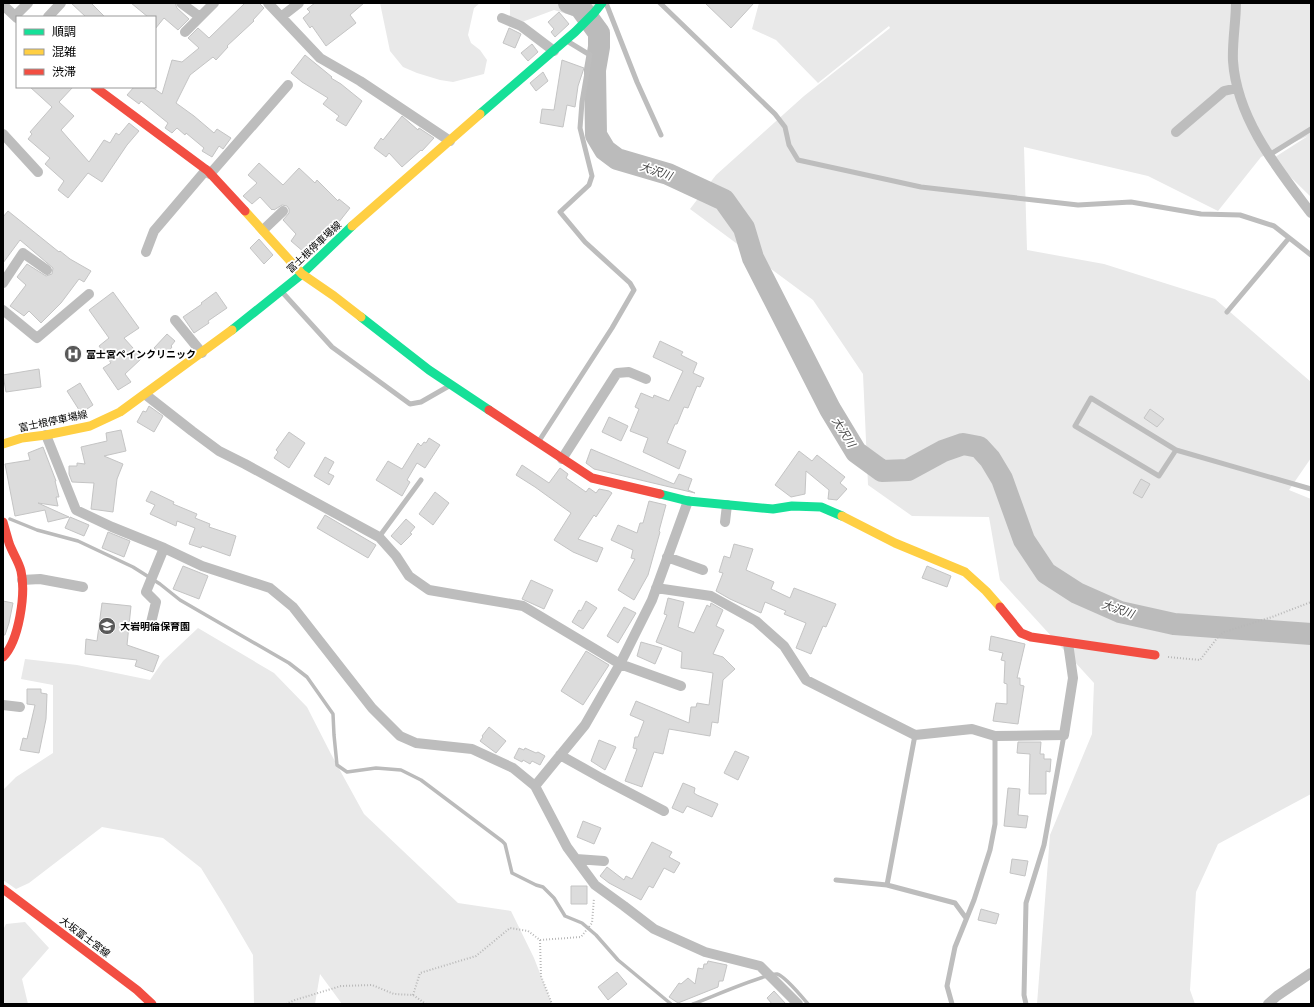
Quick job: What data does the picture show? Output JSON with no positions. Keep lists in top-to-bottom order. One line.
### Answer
{"streets":{"street":["富士根停車場線","大坂富士宮線"]},"water":["大沢川"],"places":{"hospital":["富士宮ペインクリニック"],"school or university":["大岩明倫保育園"]},"legend":["順調","混雑","渋滞"]}
